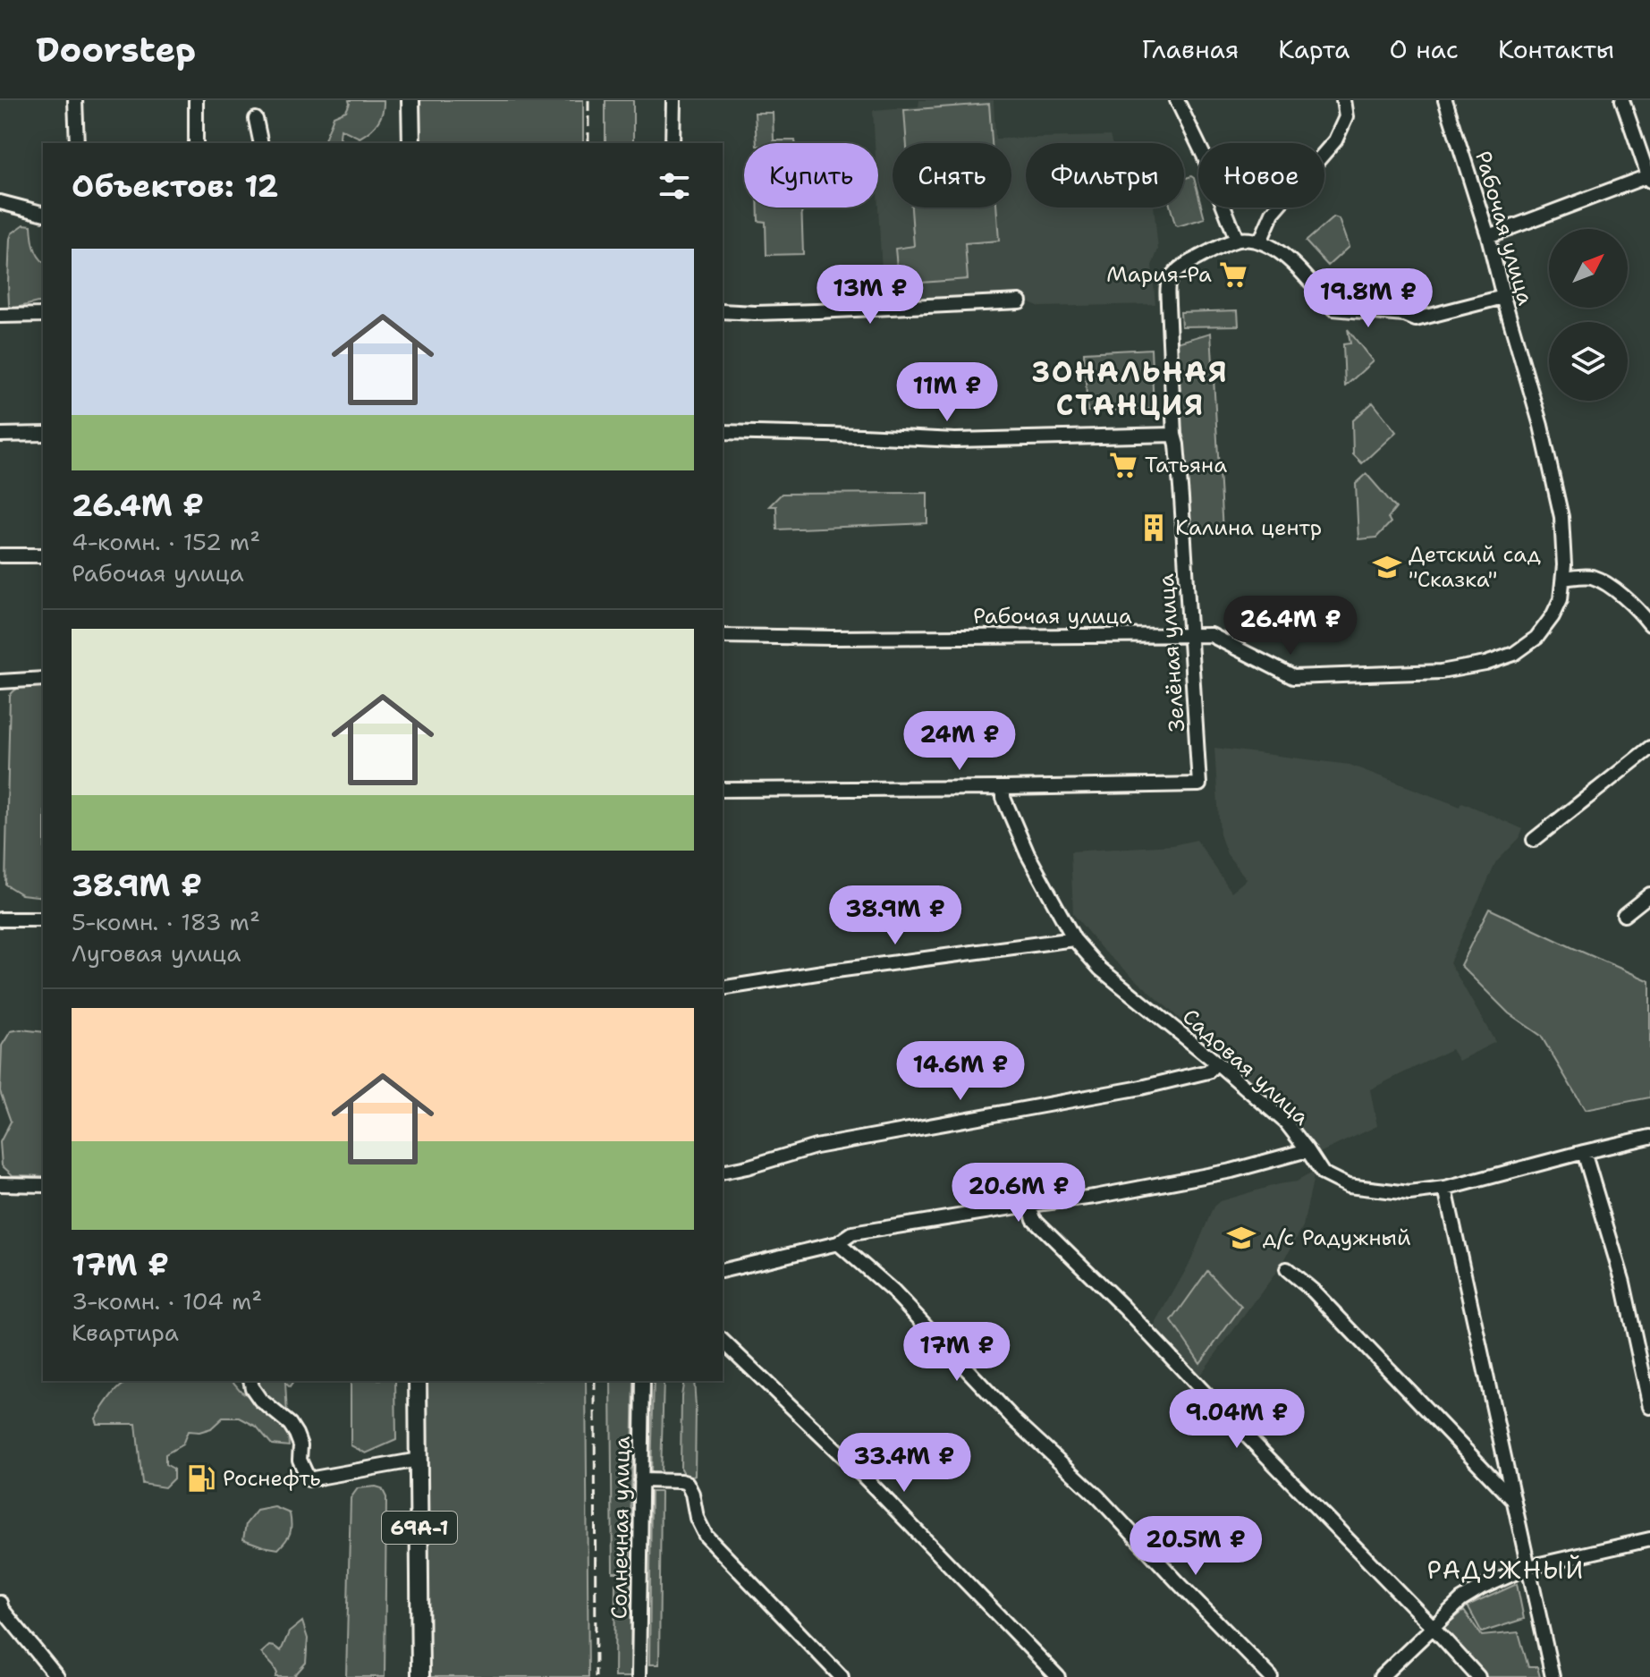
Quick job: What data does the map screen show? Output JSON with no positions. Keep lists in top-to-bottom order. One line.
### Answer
{"streets":{"main road":["69А-1"],"street":["Рабочая улица","Зелёная улица","Садовая улица","Солнечная улица"]},"crossings":[["Рабочая улица","Зелёная улица"],["Зелёная улица","Садовая улица"]],"districts":["ЗОНАЛЬНАЯ СТАНЦИЯ","РАДУЖНЫЙ"],"places":{"supermarket":["Мария-Ра","Татьяна"],"building":["Калина центр"],"school or university":["Детский сад \"Сказка\"","д/с Радужный"],"fuel station":["Роснефть"]},"north":"top right","page":{"header":"Doorstep","nav":["Главная","Карта","О нас","Контакты"],"chip":["Купить","Снять","Фильтры","Новое"],"heading":"Объектов: 12","list":[{"name":"26.4M ₽","note":"4-комн. · 152 m² · Рабочая улица"},{"name":"38.9M ₽","note":"5-комн. · 183 m² · Луговая улица"},{"name":"17M ₽","note":"3-комн. · 104 m² · Квартира"}],"price":["13M ₽","19.8M ₽","11M ₽","26.4M ₽","24M ₽","38.9M ₽","14.6M ₽","20.6M ₽","17M ₽","9.04M ₽","33.4M ₽","20.5M ₽"]}}
